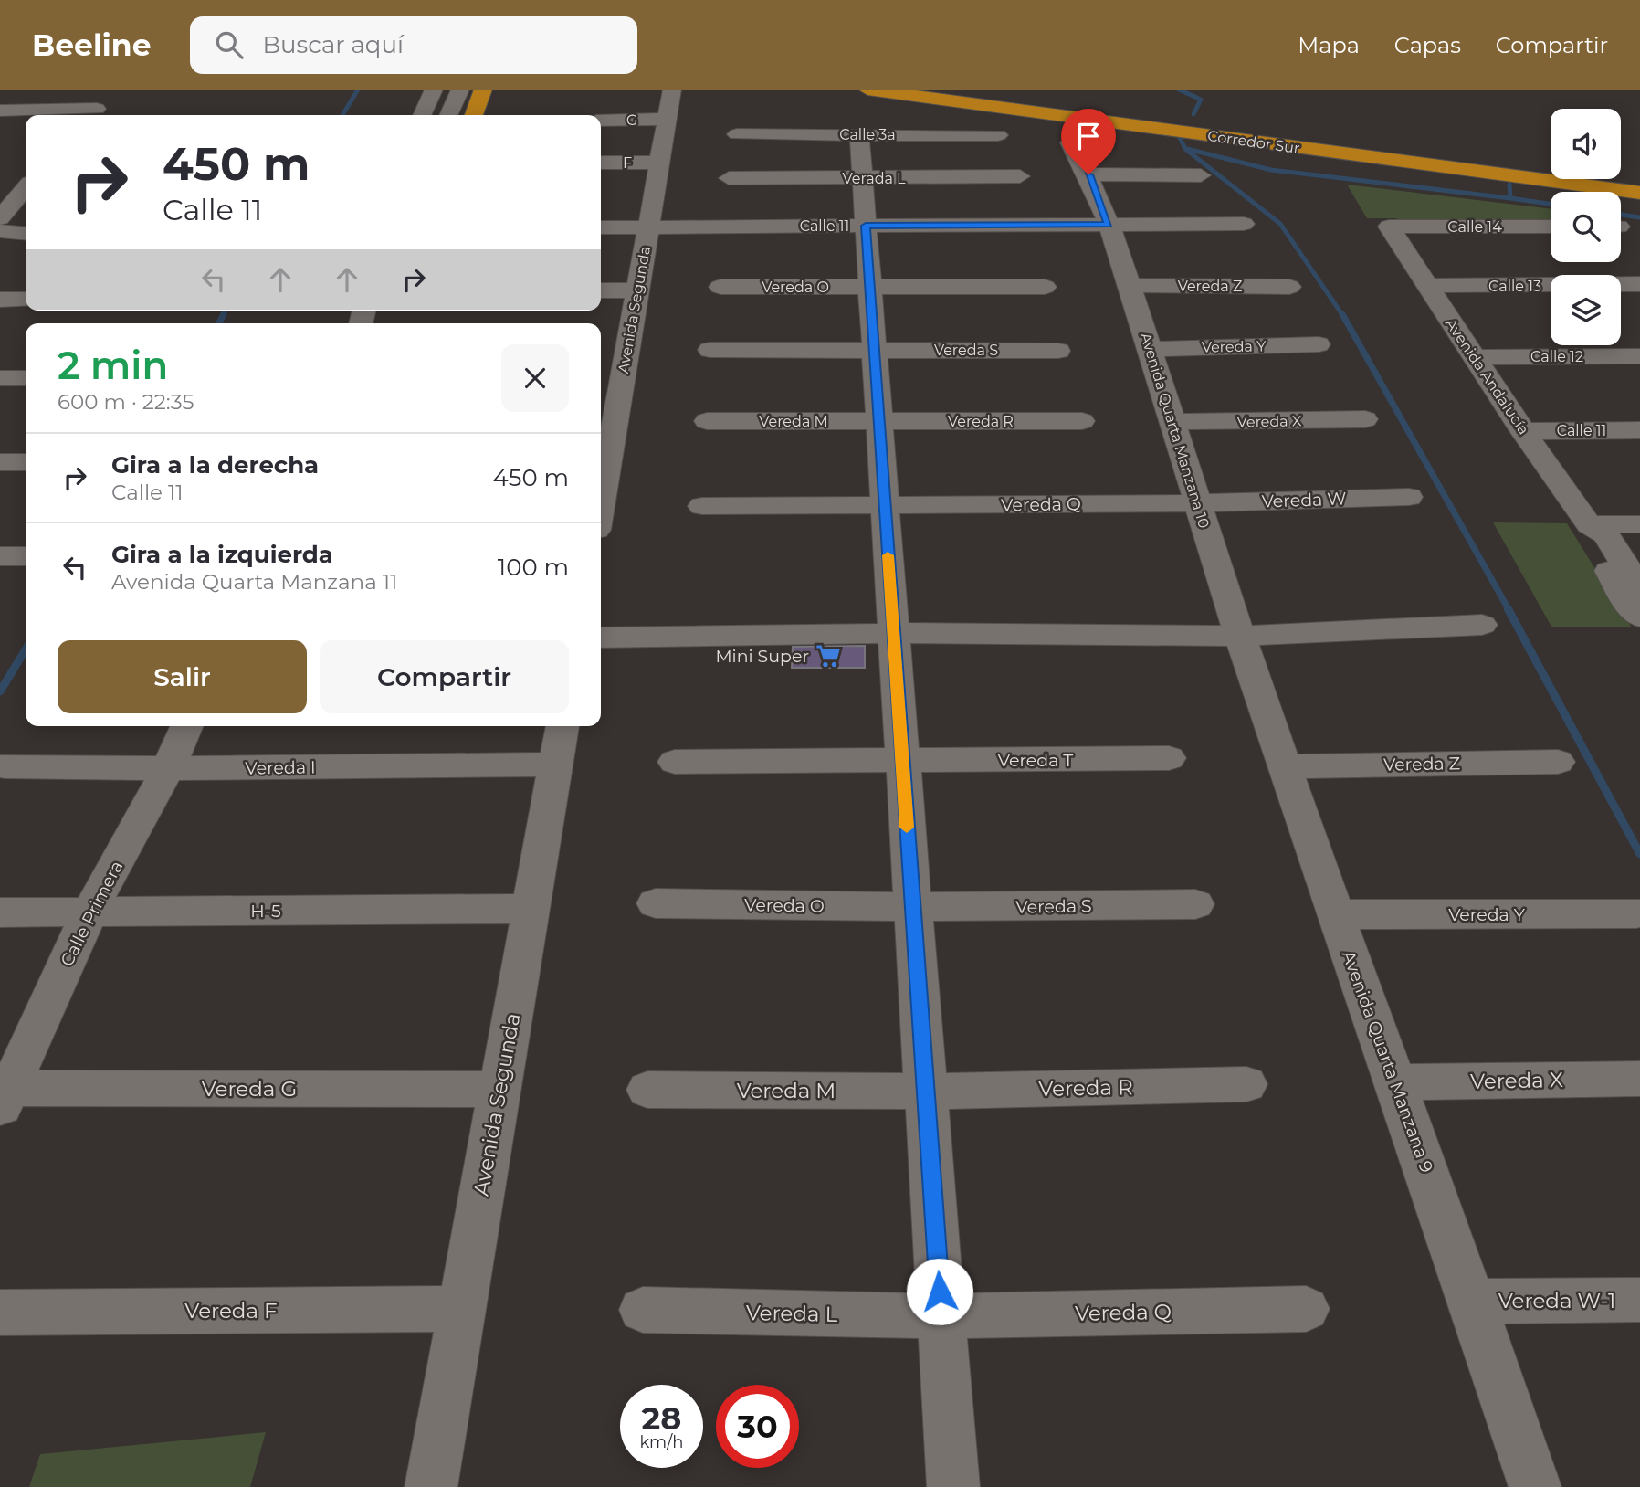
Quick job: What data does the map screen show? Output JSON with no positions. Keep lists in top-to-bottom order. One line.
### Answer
{"streets":{"highway":["Corredor Sur"],"street":["G","Calle 3a","F","Verada L","Calle 11","Calle 14","Vereda Z","Calle 13","Vereda O","Avenida Segunda","Vereda Y","Vereda S","Calle 12","Avenida Andalucía","Vereda M","Vereda R","Vereda X","Avenida Quarta Manzana 10","Vereda W","Vereda Q","Vereda T","Vereda I","H-5","Calle Primera","Avenida Quarta Manzana 9","Vereda G","Vereda W-1","Vereda F","Vereda L"]},"crossings":[["G","Avenida Segunda"],["F","Avenida Segunda"],["Calle 11","Avenida Segunda"],["Calle 11","Avenida Andalucía"],["Calle 11","Avenida Quarta Manzana 10"],["Calle 14","Avenida Andalucía"],["Vereda Z","Avenida Quarta Manzana 10"],["Vereda Z","Avenida Quarta Manzana 9"],["Calle 13","Avenida Andalucía"],["Vereda O","Vereda S"],["Avenida Segunda","Vereda I"],["Avenida Segunda","H-5"],["Avenida Segunda","Vereda G"],["Avenida Segunda","Vereda F"],["Vereda Y","Avenida Quarta Manzana 10"],["Vereda Y","Avenida Quarta Manzana 9"],["Calle 12","Avenida Andalucía"],["Vereda M","Vereda R"],["Vereda X","Avenida Quarta Manzana 10"],["Vereda X","Avenida Quarta Manzana 9"],["Avenida Quarta Manzana 10","Vereda W"],["Avenida Quarta Manzana 10","Vereda Q"],["Avenida Quarta Manzana 10","Avenida Quarta Manzana 9"],["Vereda W","Vereda Q"],["Vereda Q","Vereda L"],["Vereda I","Calle Primera"],["H-5","Calle Primera"],["Calle Primera","Vereda G"],["Avenida Quarta Manzana 9","Vereda W-1"]],"places":{"supermarket":["Mini Super"]},"page":{"header":"Beeline","search":"Buscar aquí","nav":["Mapa","Capas","Compartir"],"turn":["450 m","Calle 11"],"heading":["2 min","600 m · 22:35"],"list":[{"name":"Gira a la derecha","note":"Calle 11","value":"450 m"},{"name":"Gira a la izquierda","note":"Avenida Quarta Manzana 11","value":"100 m"}],"buttons":["Salir","Compartir"],"speed":"28 km/h","limit":"30"}}
